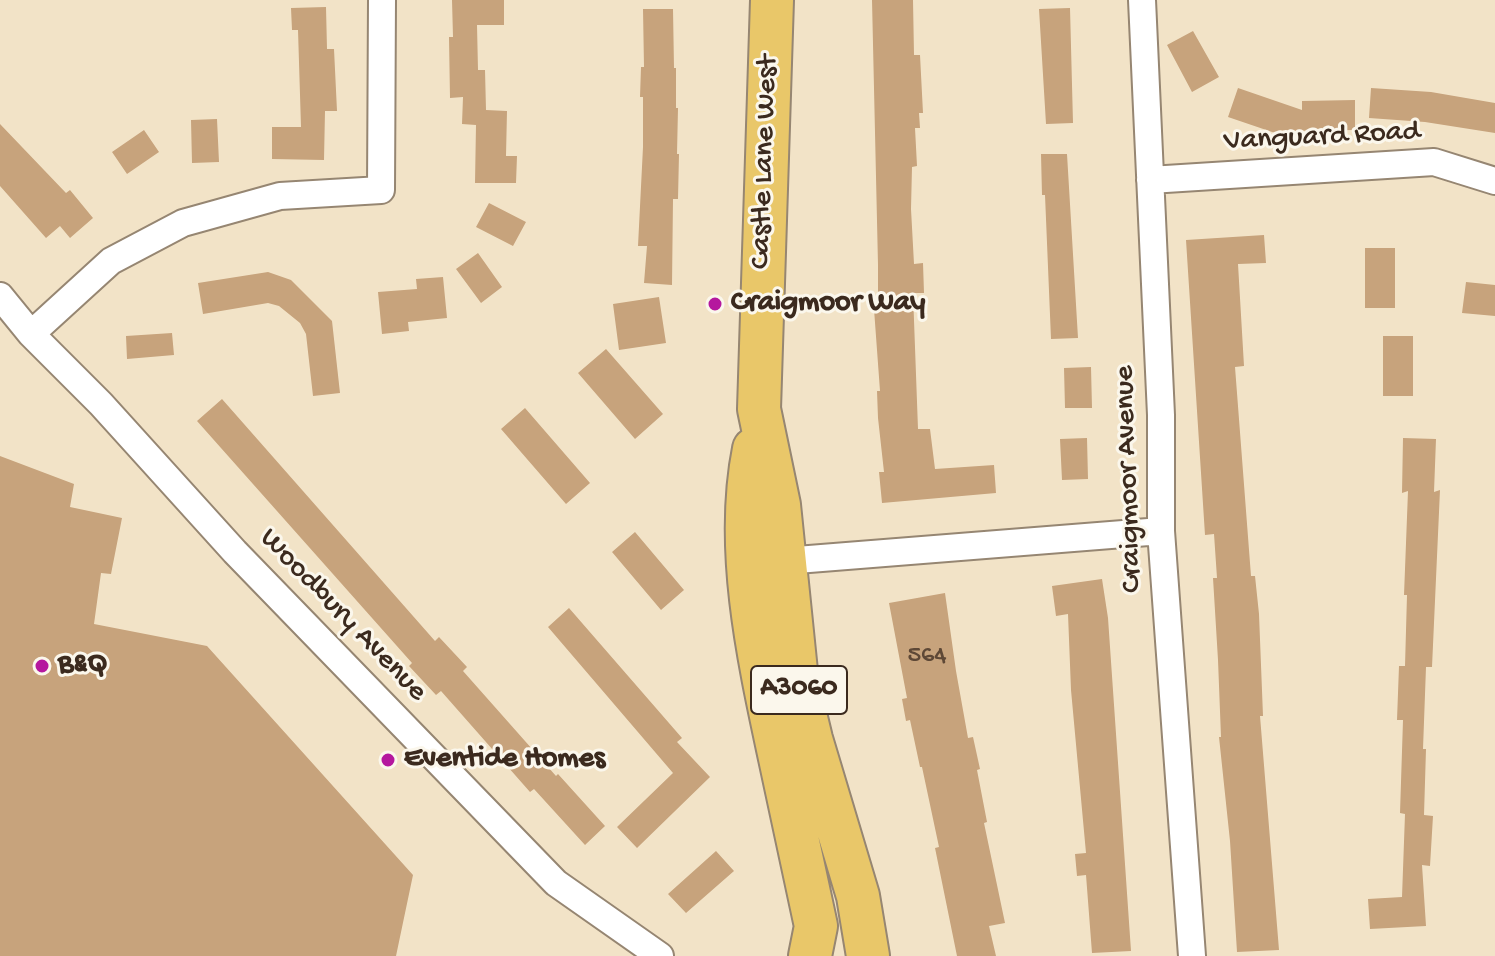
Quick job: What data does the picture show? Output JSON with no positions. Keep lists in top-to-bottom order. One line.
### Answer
{"streets":{"main road":["Castle Lane West","A3060"],"street":["Vanguard Road","Craigmoor Avenue","Woodbury Avenue"]},"crossings":[["Vanguard Road","Craigmoor Avenue"]],"places":["Craigmoor Way","B&Q","Eventide Homes"],"house_numbers":["564"]}
